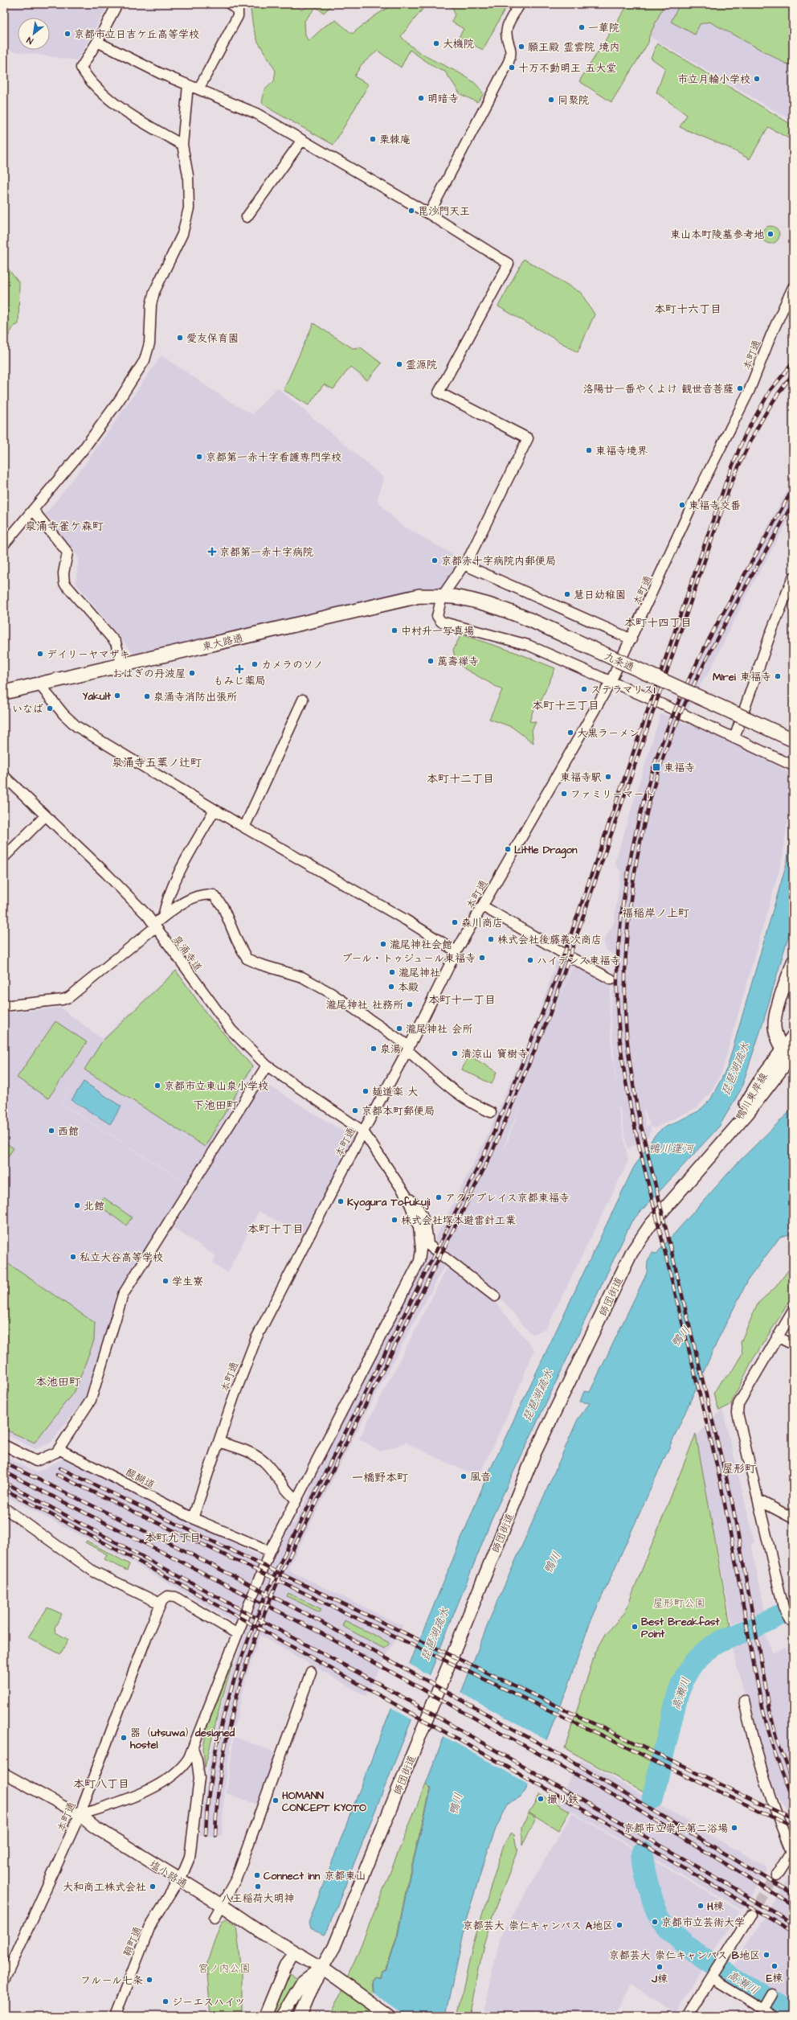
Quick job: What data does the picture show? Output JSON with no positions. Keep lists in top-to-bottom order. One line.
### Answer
{"streets":{"main road":["東大路通","九条通"],"street":["本町通","泉涌寺道","鴨川東岸線","師団街道","醍醐道","塩小路通","鞘町通"]},"crossings":[["本町通","泉涌寺道"],["本町通","醍醐道"],["本町通","塩小路通"],["東大路通","九条通"],["鴨川東岸線","師団街道"],["師団街道","塩小路通"],["塩小路通","鞘町通"]],"districts":["本町十六丁目","泉涌寺雀ケ森町","本町十四丁目","本町十三丁目","泉涌寺五葉ノ辻町","本町十二丁目","福稲岸ノ上町","本町十一丁目","下池田町","本町十丁目","本池田町","屋形町","一橋野本町","本町九丁目","本町八丁目"],"water":["琵琶湖疏水","鴨川運河","鴨川","高瀬川"],"parks":["屋形町公園","宮ノ内公園"],"places":{"other":["一華院","京都市立日吉ケ丘高等学校","大機院","願王殿 霊雲院 境内","十万不動明王 五大堂","市立月輪小学校","明暗寺","同聚院","栗棘庵","毘沙門天王","東山本町陵墓参考地","愛友保育園","霊源院","洛陽廿一番やくよけ 観世音菩薩","東福寺境界","京都第一赤十字看護専門学校","東福寺交番","京都赤十字病院内郵便局","慧日幼稚園","中村升一写真場","デイリーヤマザキ","萬壽禅寺","カメラのソノ","おはぎの丹波屋","MIrei 東福寺","ステラマリス1","Yakult","泉涌寺消防出張所","いなば","大黒ラーメン","東福寺駅","ファミリーマート","Little Dragon","森川商店","株式会社後藤義次商店","瀧尾神社会館","プール・トゥジュ－ル東福寺","ハイデンス東福寺","瀧尾神社","本殿","瀧尾神社 社務所","瀧尾神社 会所","泉湯","清涼山 寶樹寺","京都市立東山泉小学校","麺道楽 大","京都本町郵便局","西館","アクアプレイス京都東福寺","Kyogura Tofukuji","北館","株式会社塚本避雷針工業","私立大谷高等学校","学生寮","風音","Best Breakfast Point","器（utsuwa）designed hostel","撮り鉄","HOMANN CONCEPT KYOTO","京都市立崇仁第二浴場","Connect inn 京都東山","大和商工株式会社","八王稲荷大明神","H棟","京都市立芸術大学","京都芸大 崇仁キャンパス A地区","京都芸大 崇仁キャンパス B地区","E棟","J棟","フルール七条","ジーエスハイツ"],"health":["京都第一赤十字病院","もみじ薬局"],"transit":["東福寺"]},"north":"bottom left"}
